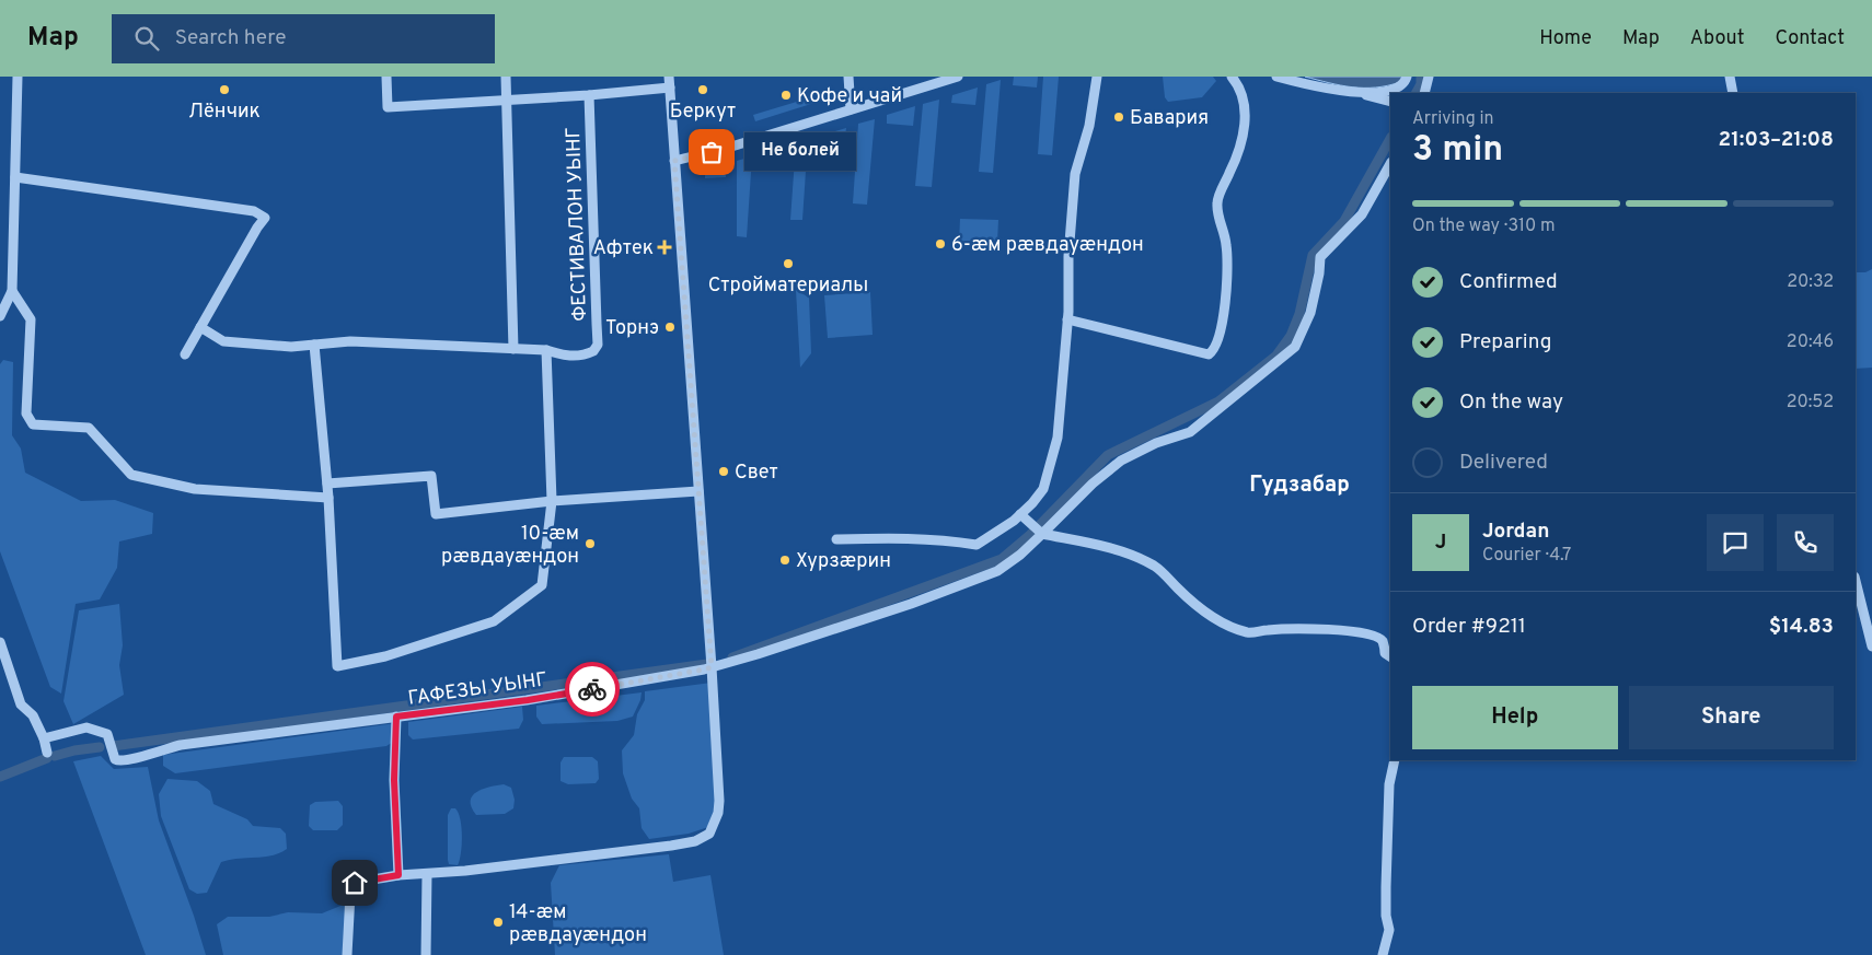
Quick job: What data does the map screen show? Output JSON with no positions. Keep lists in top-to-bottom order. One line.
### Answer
{"streets":{"street":["ФЕСТИВАЛОН УЫНГ","ГАФЕЗЫ УЫНГ"]},"districts":["Гудзабар"],"places":{"other":["Лёнчик","Беркут","Кофе и чай","Бавария","Не болей","6-æм рӕвдауӕндон","Стройматериалы","Торнэ","Свет","10-æм рӕвдауӕндон","Хурзæрин","14-æм рӕвдауӕндон"],"health":["Афтек"]},"page":{"header":"Map","search":"Search here","nav":["Home","Map","About","Contact"],"heading":["3 min","Arriving in","21:03–21:08"],"panel":["Jordan","Courier · 4.7","Order #9211","$14.83"],"bubble":"Не болей","bar":"On the way · 310 m","list":[["Confirmed","20:32"],["Preparing","20:46"],["On the way","20:52"],"Delivered"],"round":"J","buttons":["Help","Share"]}}
